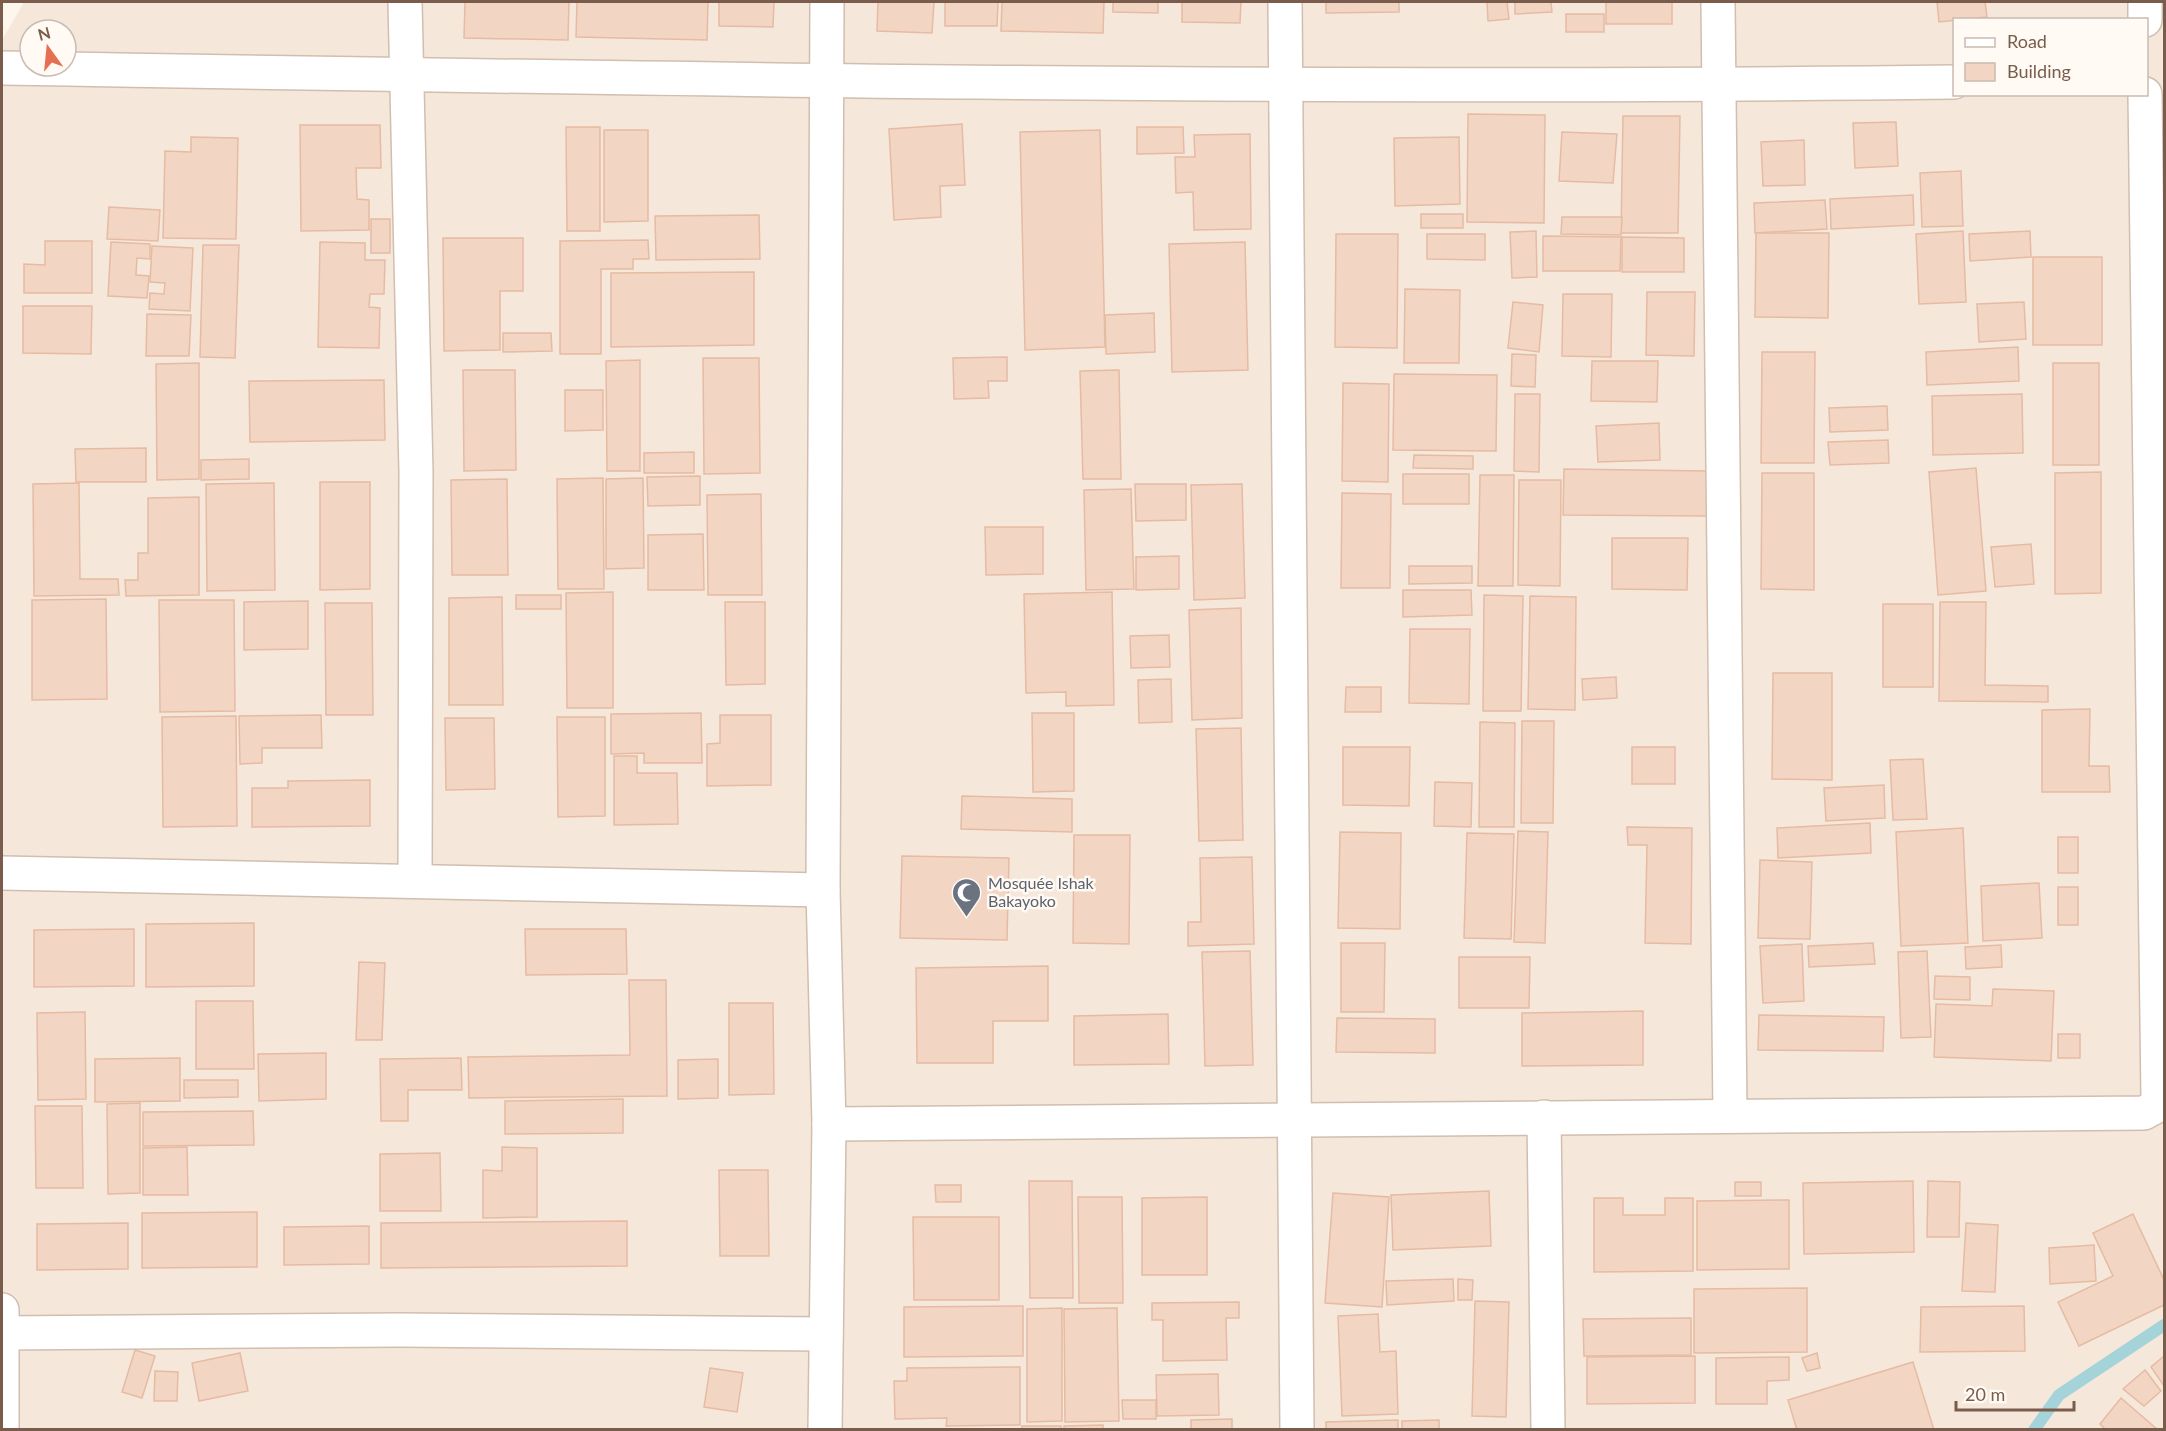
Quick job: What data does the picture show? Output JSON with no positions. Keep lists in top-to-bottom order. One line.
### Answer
{"places":{"mosque":["Mosquée Ishak Bakayoko"]},"legend":["Road","Building"],"scale_bar":"20 m","north":"top"}
